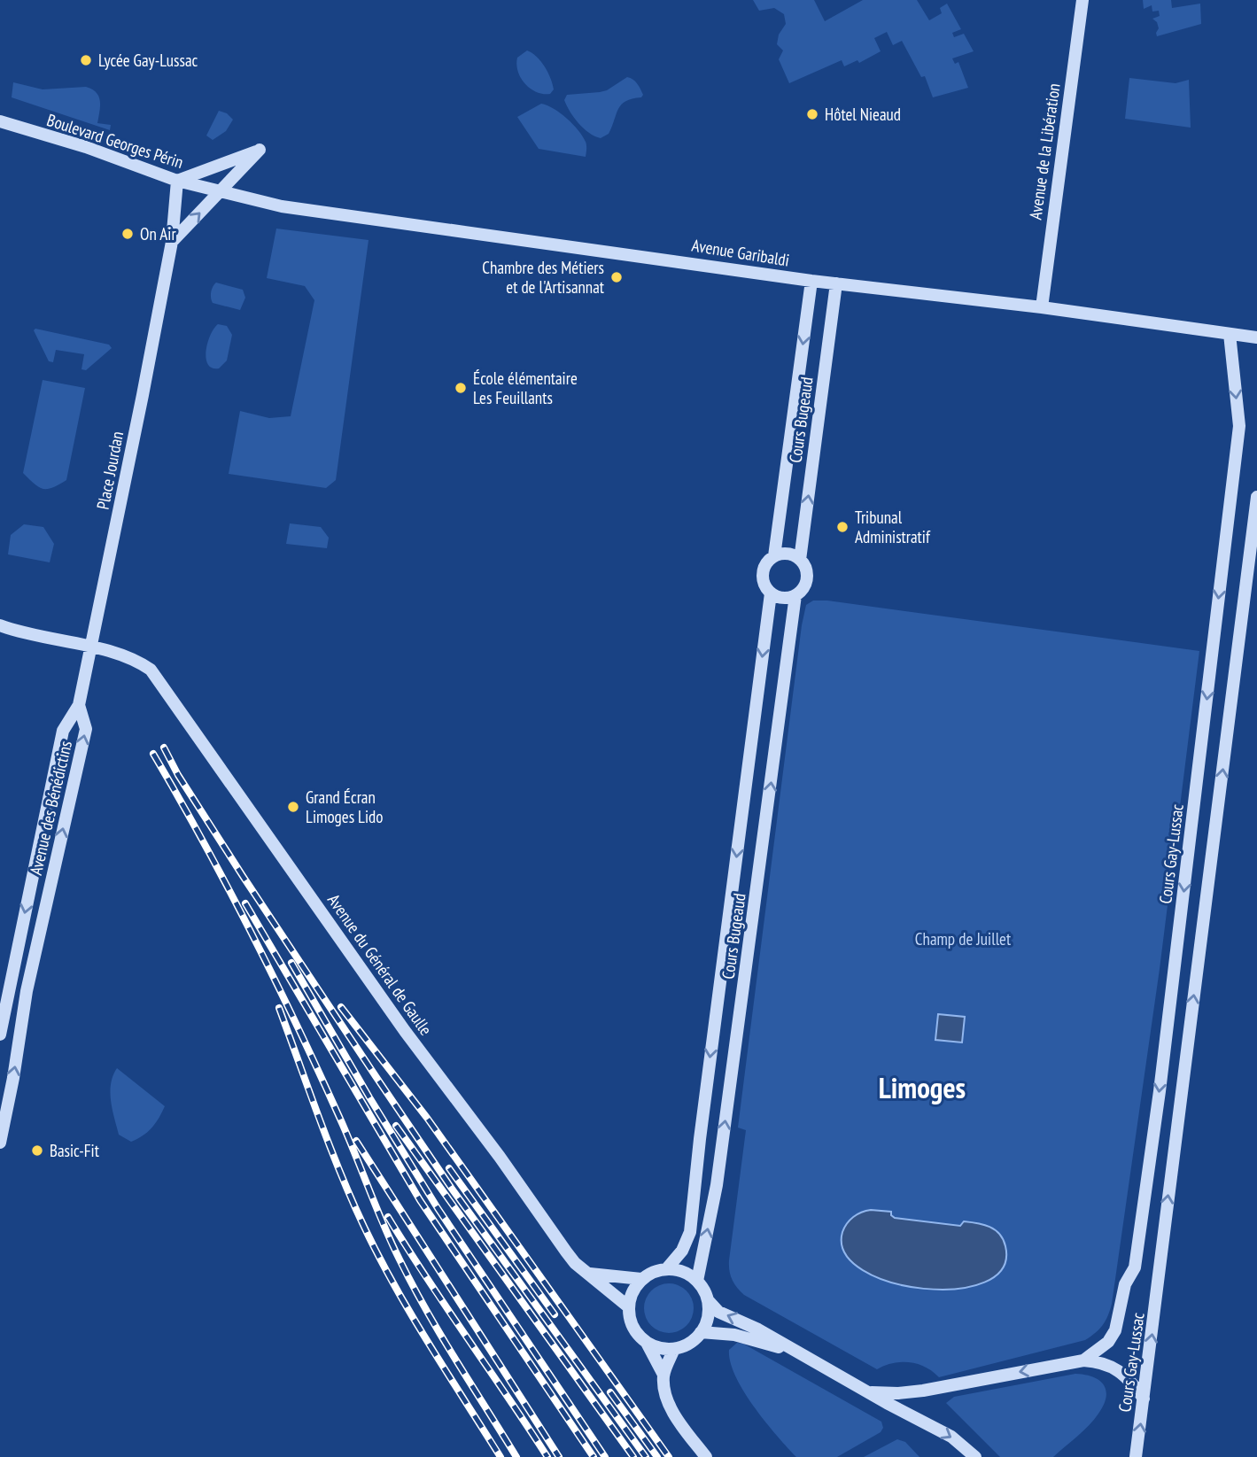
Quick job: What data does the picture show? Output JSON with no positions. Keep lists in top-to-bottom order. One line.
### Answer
{"streets":{"street":["Boulevard Georges Périn","Avenue de la Libération","Avenue Garibaldi","Cours Bugeaud","Place Jourdan","Avenue des Bénédictins","Cours Gay-Lussac","Avenue du Général de Gaulle"]},"crossings":[["Boulevard Georges Périn","Avenue Garibaldi"],["Boulevard Georges Périn","Place Jourdan"],["Avenue de la Libération","Avenue Garibaldi"],["Avenue Garibaldi","Cours Bugeaud"],["Avenue Garibaldi","Cours Gay-Lussac"],["Cours Bugeaud","Avenue du Général de Gaulle"],["Place Jourdan","Avenue des Bénédictins"],["Place Jourdan","Avenue du Général de Gaulle"]],"districts":["Limoges"],"parks":["Champ de Juillet"],"places":["Lycée Gay-Lussac","Hôtel Nieaud","On Air","Chambre des Métiers et de l'Artisannat","École élémentaire Les Feuillants","Tribunal Administratif","Grand Écran Limoges Lido","Basic-Fit"]}
